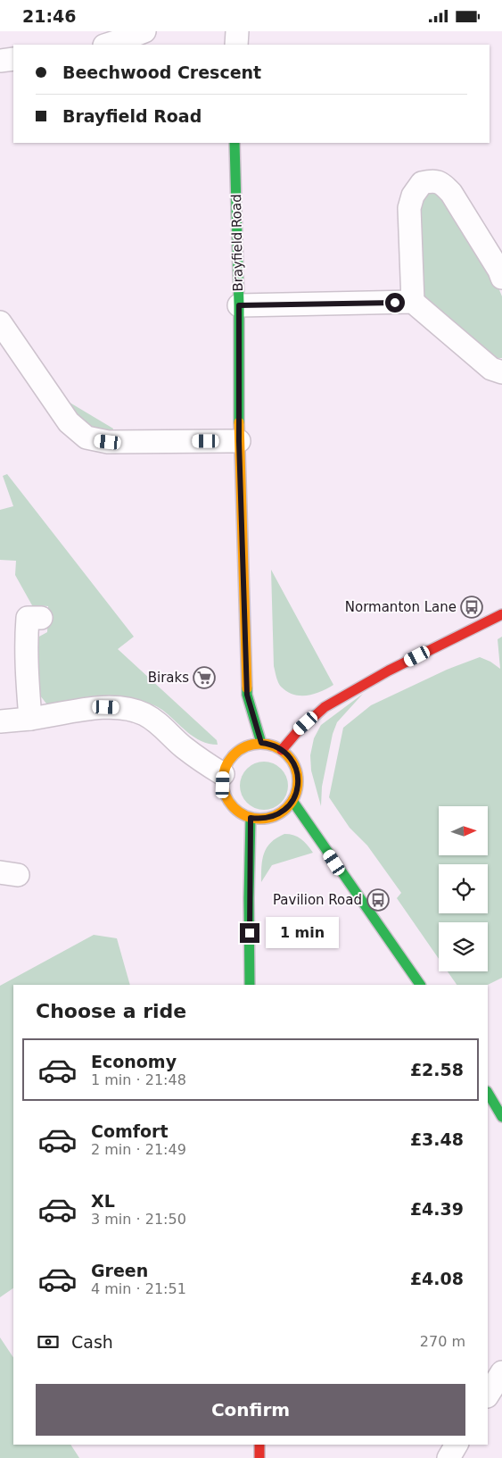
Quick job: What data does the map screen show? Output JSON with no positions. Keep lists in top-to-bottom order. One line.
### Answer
{"streets":{"street":["Brayfield Road"]},"places":{"bus stop":["Normanton Lane","Pavilion Road"],"supermarket":["Biraks"]},"north":"right","page":{"status":"21:46","banner":["Beechwood Crescent","Brayfield Road"],"bubble":"1 min","heading":"Choose a ride","list":[{"name":"Economy","note":"1 min · 21:48","value":"£2.58"},{"name":"Comfort","note":"2 min · 21:49","value":"£3.48"},{"name":"XL","note":"3 min · 21:50","value":"£4.39"},{"name":"Green","note":"4 min · 21:51","value":"£4.08"}],"pay":["Cash","270 m"],"buttons":"Confirm"}}
